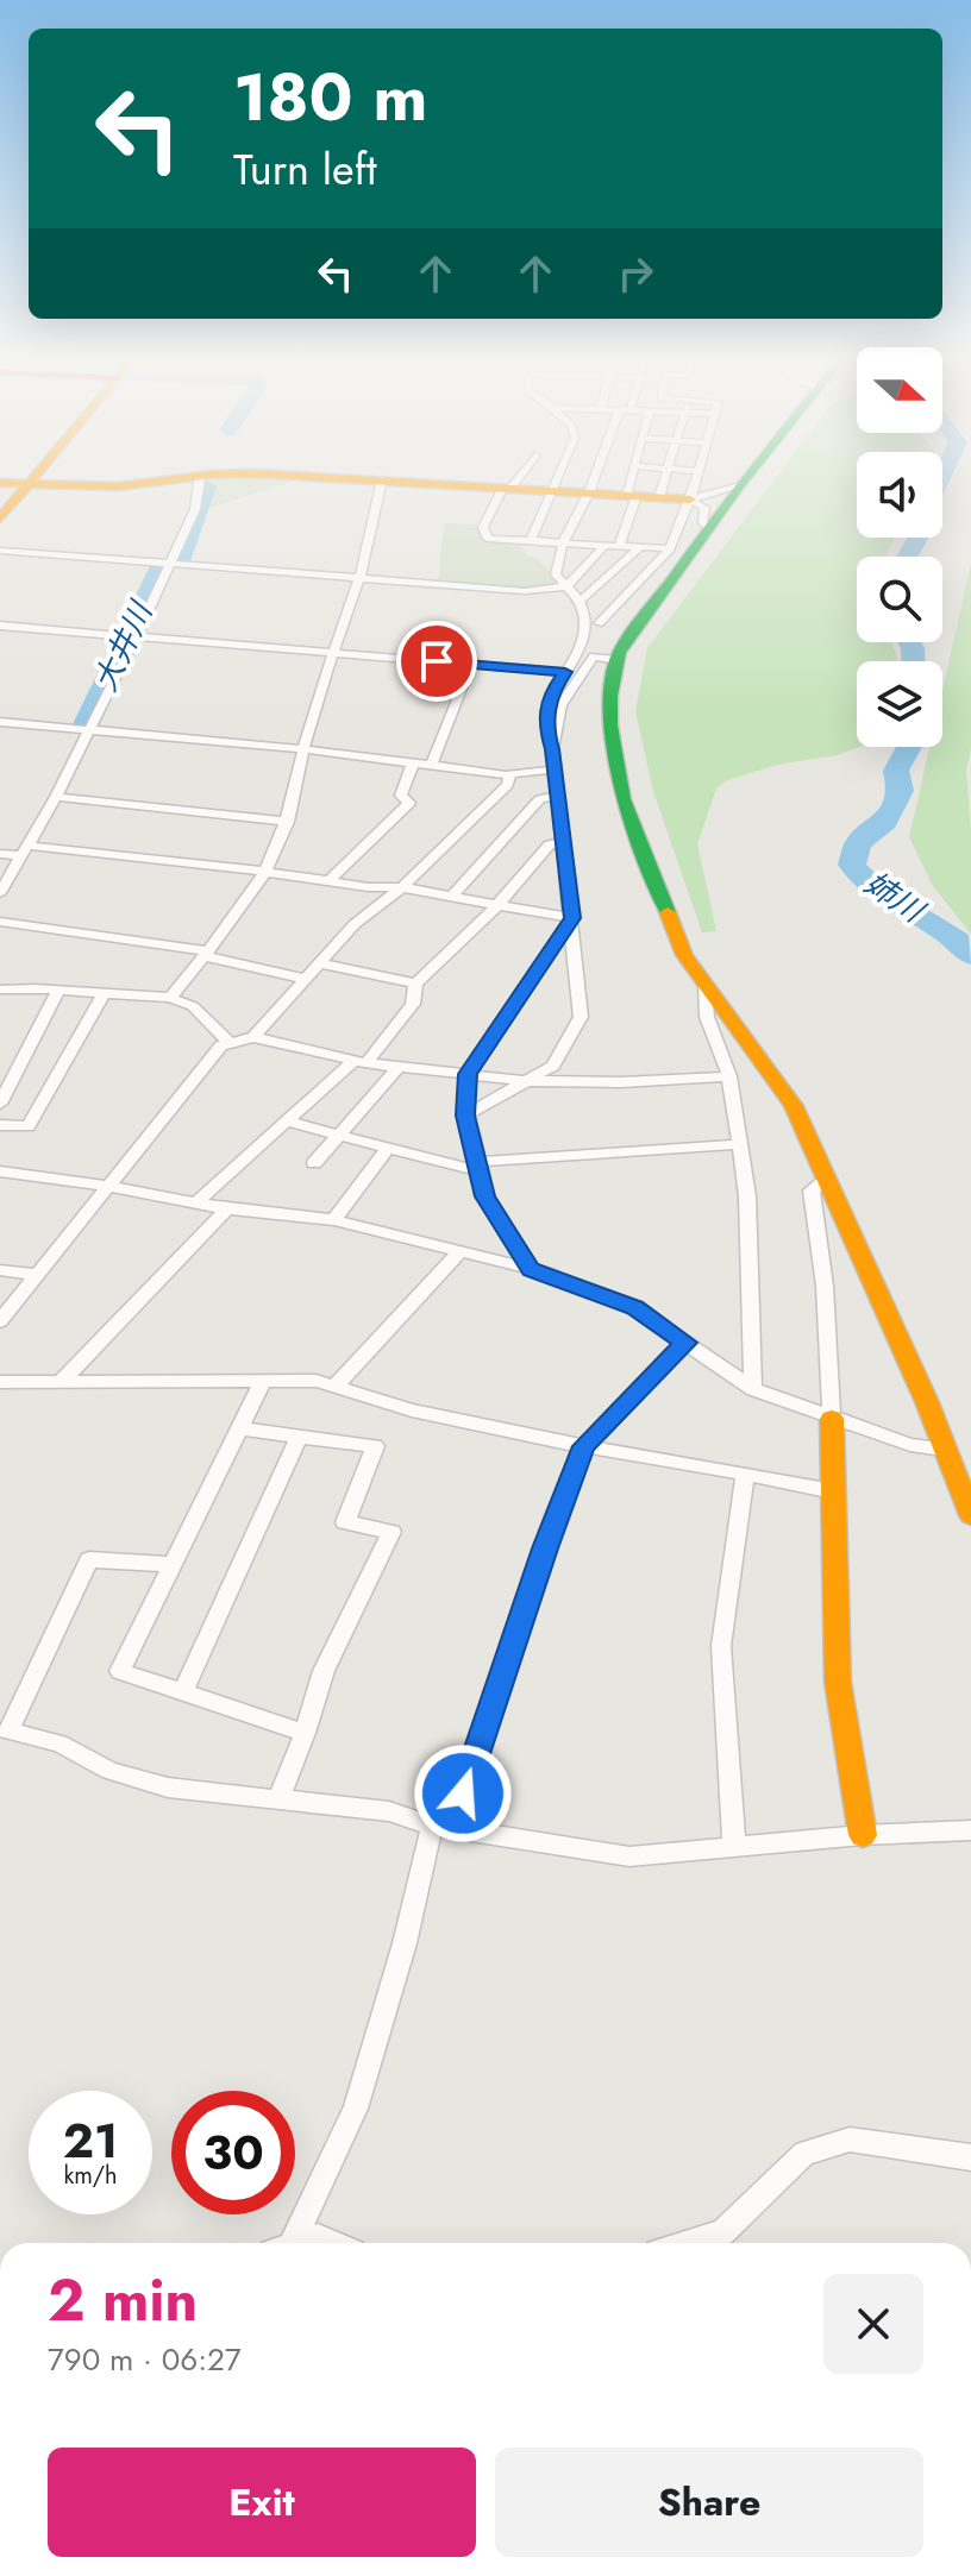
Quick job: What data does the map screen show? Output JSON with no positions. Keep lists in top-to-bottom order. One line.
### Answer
{"water":["大井川","姉川"],"north":"right","page":{"turn":["180 m","Turn left"],"speed":"21 km/h","limit":"30","heading":["2 min","790 m · 06:27"],"buttons":["Exit","Share"]}}
